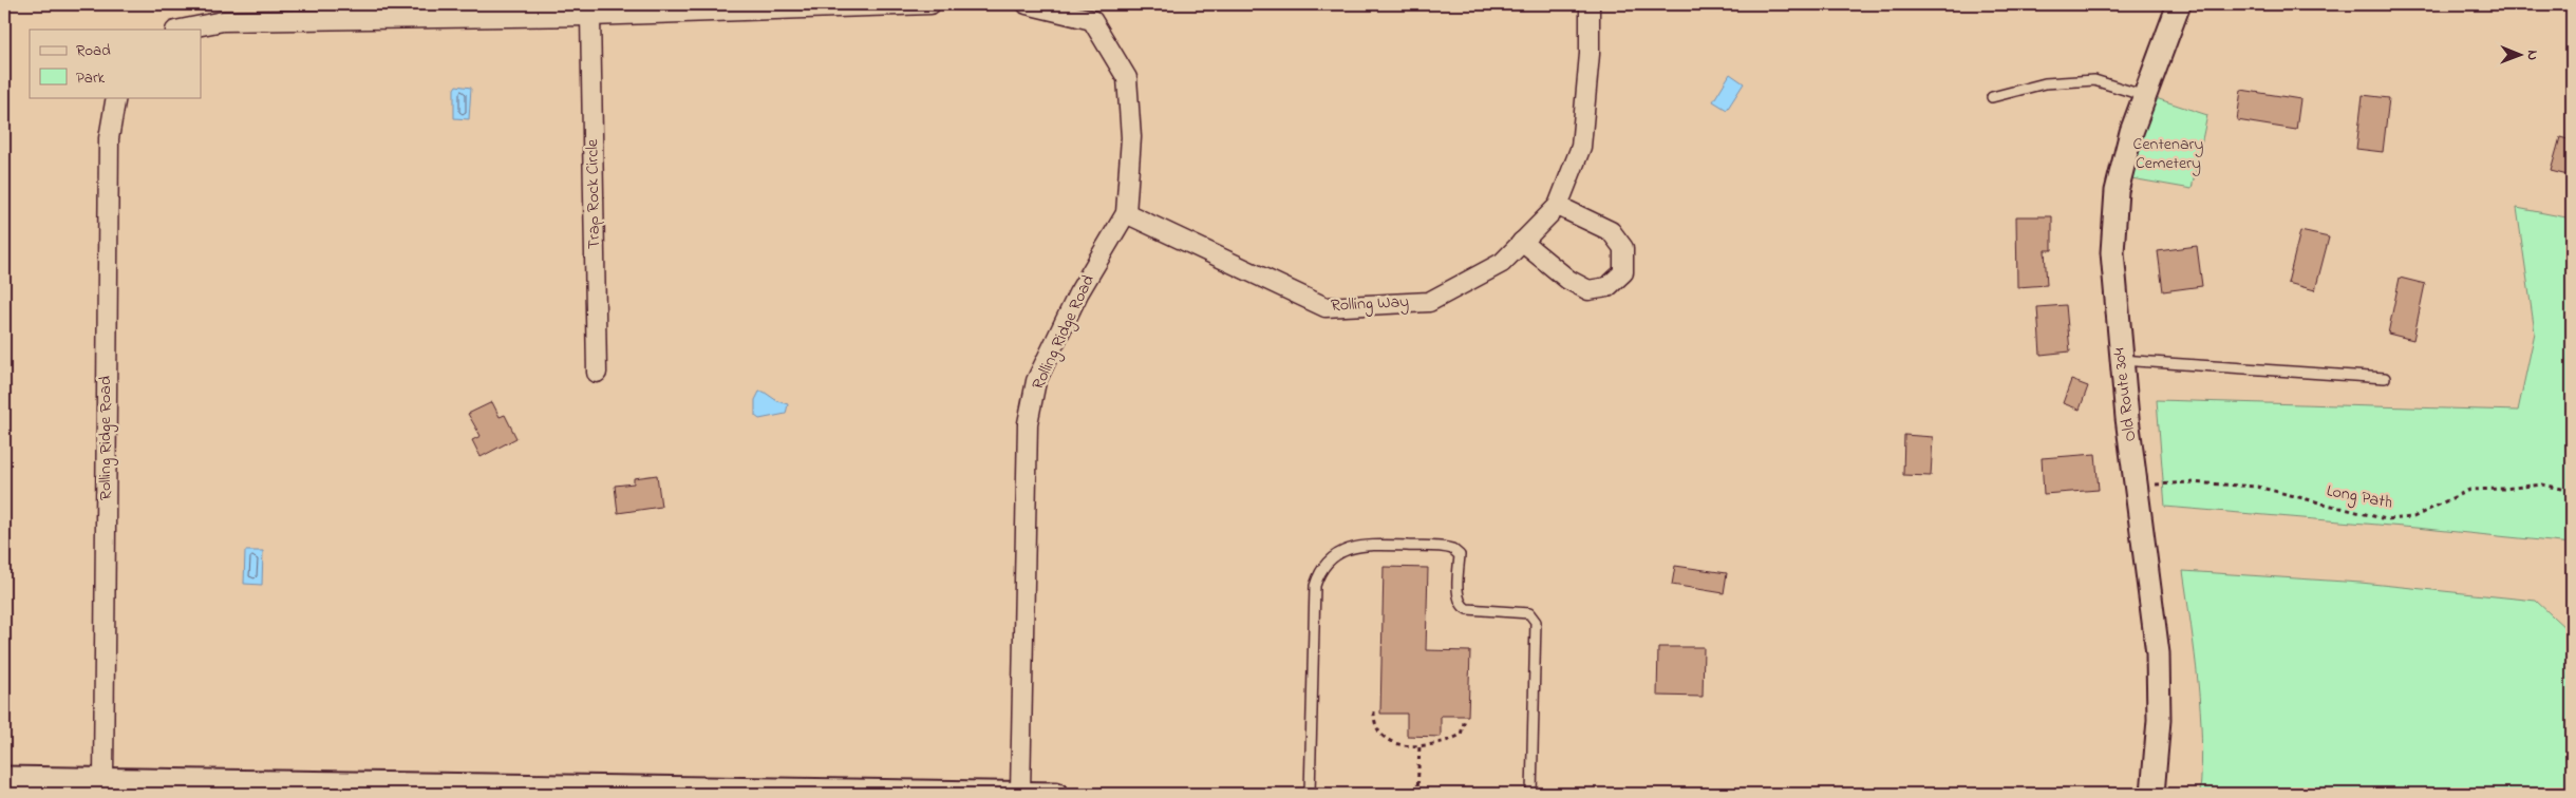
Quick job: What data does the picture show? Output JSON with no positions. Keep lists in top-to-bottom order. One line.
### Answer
{"streets":{"street":["Trap Rock Circle","Rolling Way","Rolling Ridge Road","Old Route 304"],"path":["Long Path"]},"crossings":[["Rolling Way","Rolling Ridge Road"],["Old Route 304","Long Path"]],"parks":["Centenary Cemetery"],"legend":["Road","Park"],"north":"right"}
